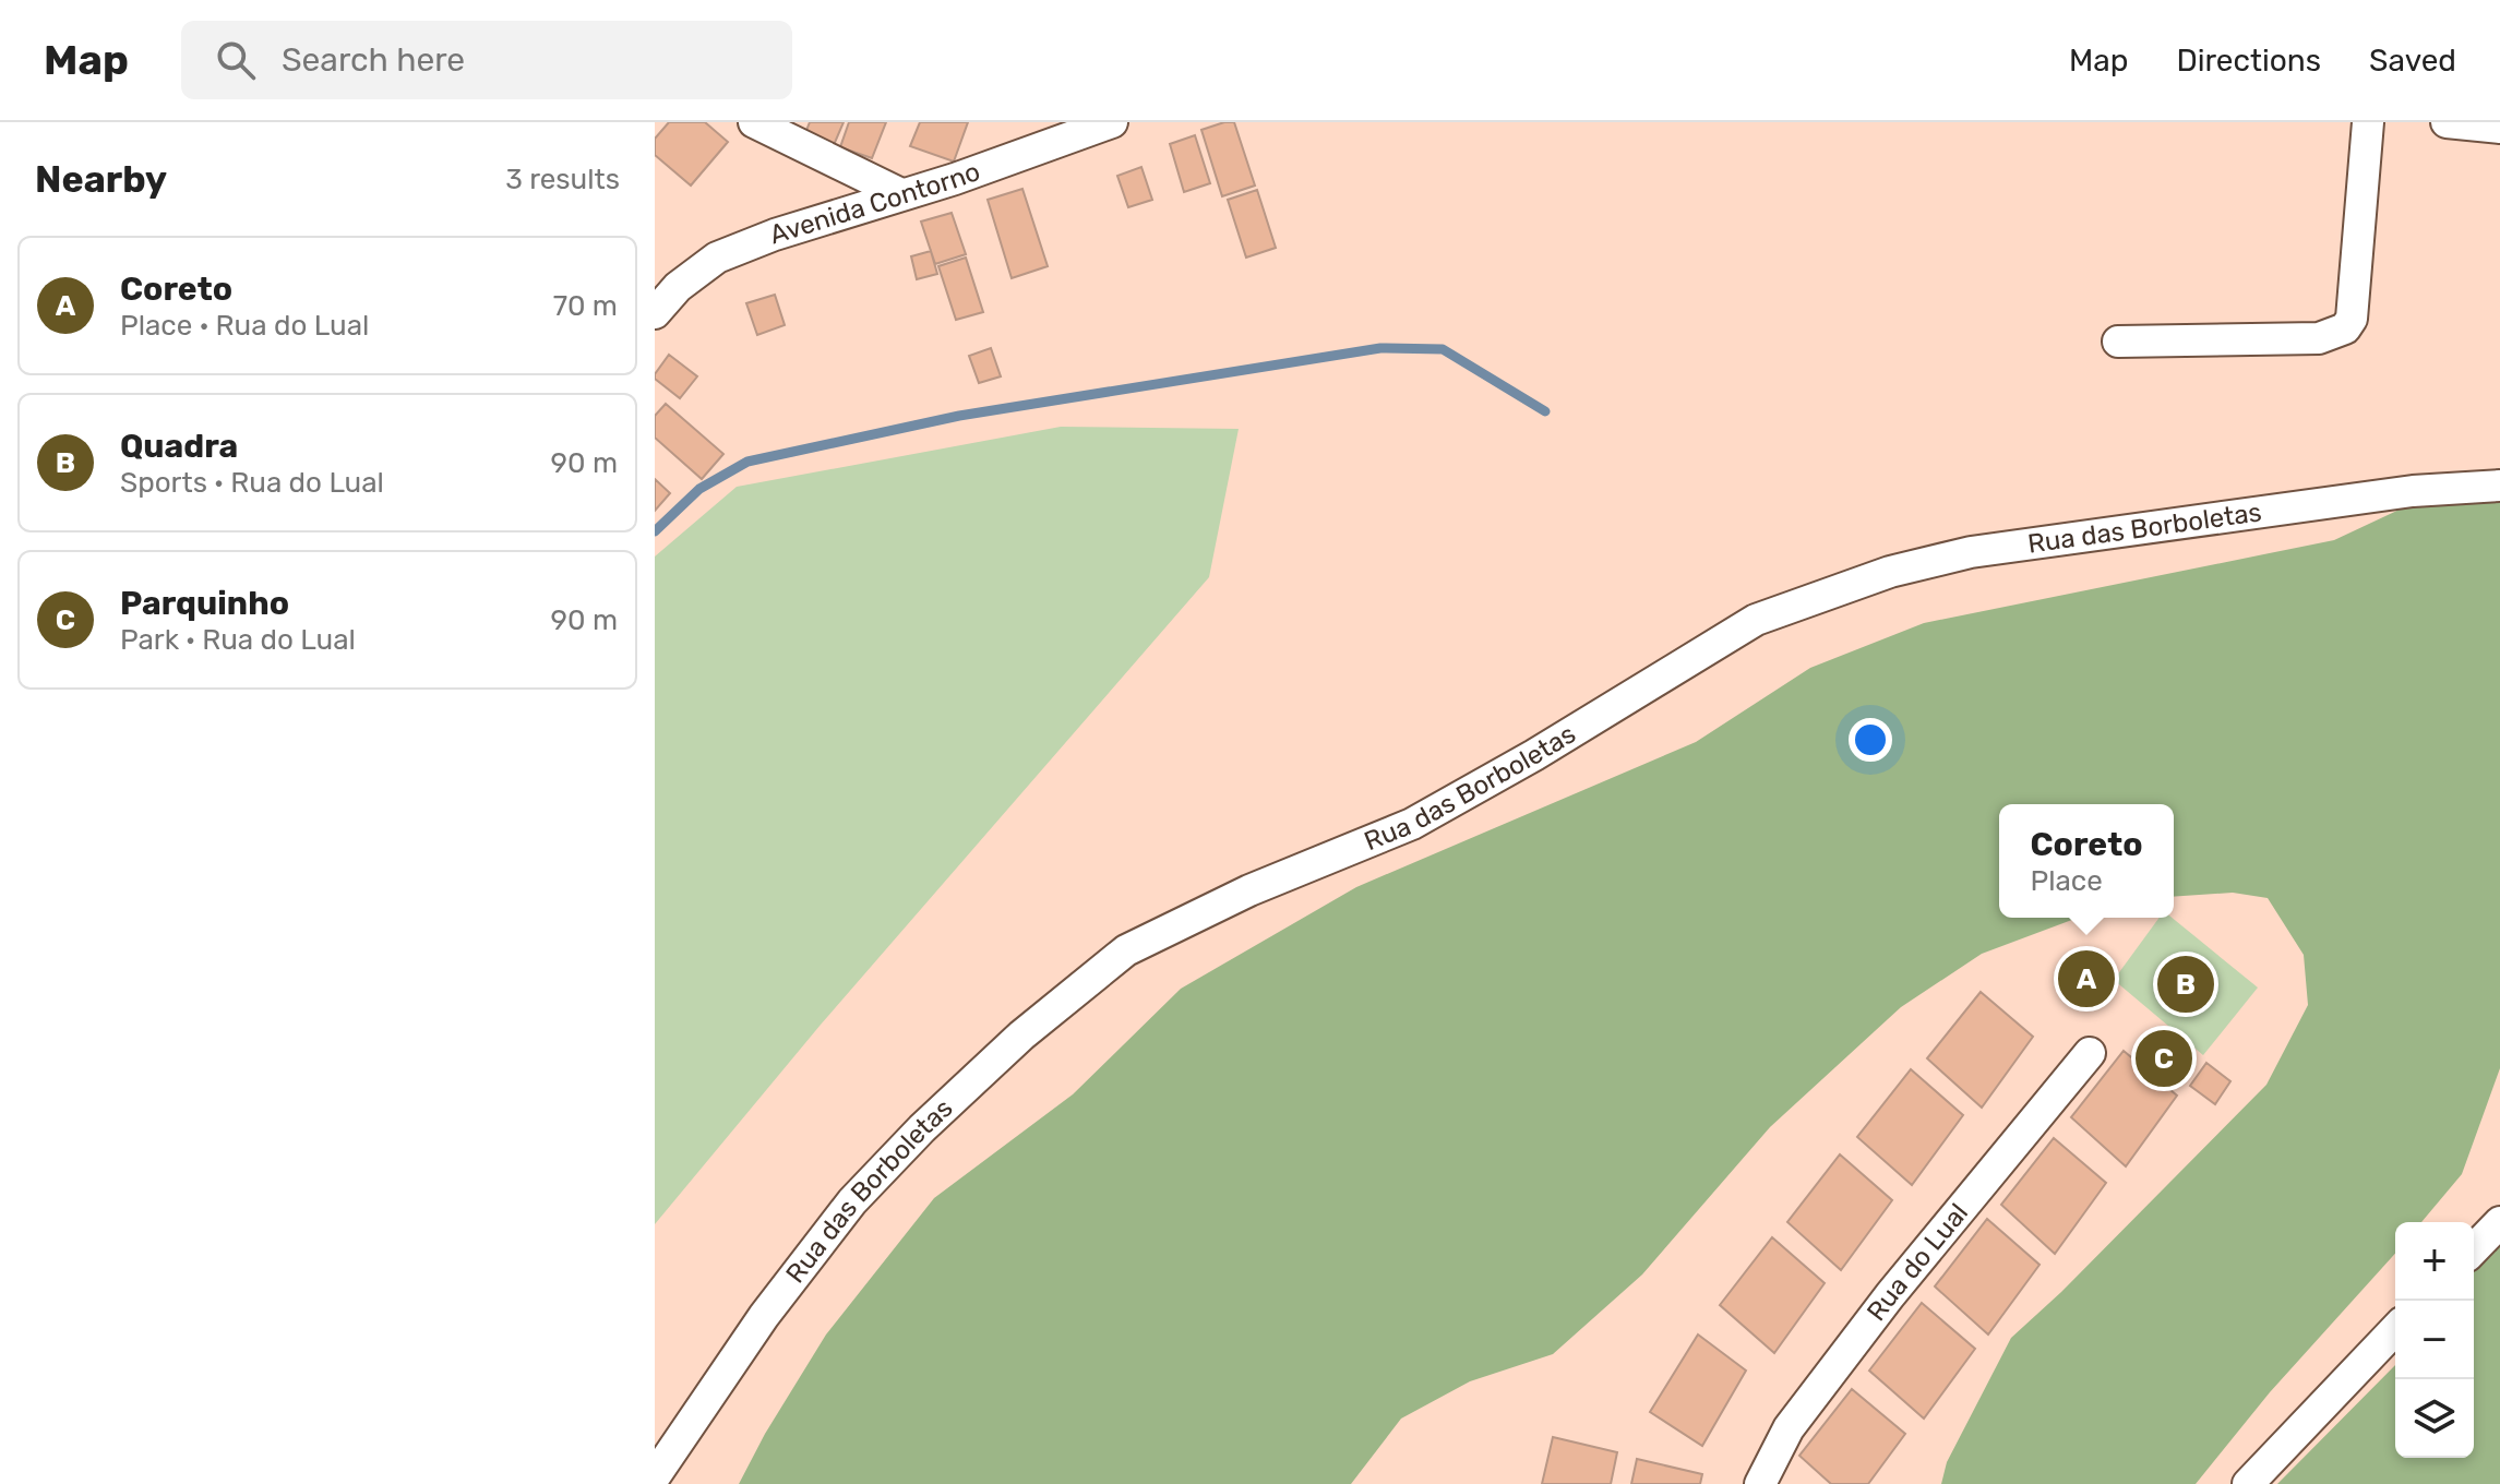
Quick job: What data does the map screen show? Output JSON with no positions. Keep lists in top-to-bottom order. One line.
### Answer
{"streets":{"street":["Avenida Contorno","Rua das Borboletas","Rua do Lual"]},"page":{"header":"Map","search":"Search here","nav":["Map","Directions","Saved"],"heading":["Nearby","3 results"],"list":[{"mark":"A","name":"Coreto","note":"Place · Rua do Lual","value":"70 m"},{"mark":"B","name":"Quadra","note":"Sports · Rua do Lual","value":"90 m"},{"mark":"C","name":"Parquinho","note":"Park · Rua do Lual","value":"90 m"}],"popup":["Coreto","Place"],"pins":["A","B","C"],"map_buttons":["+","−"]}}
